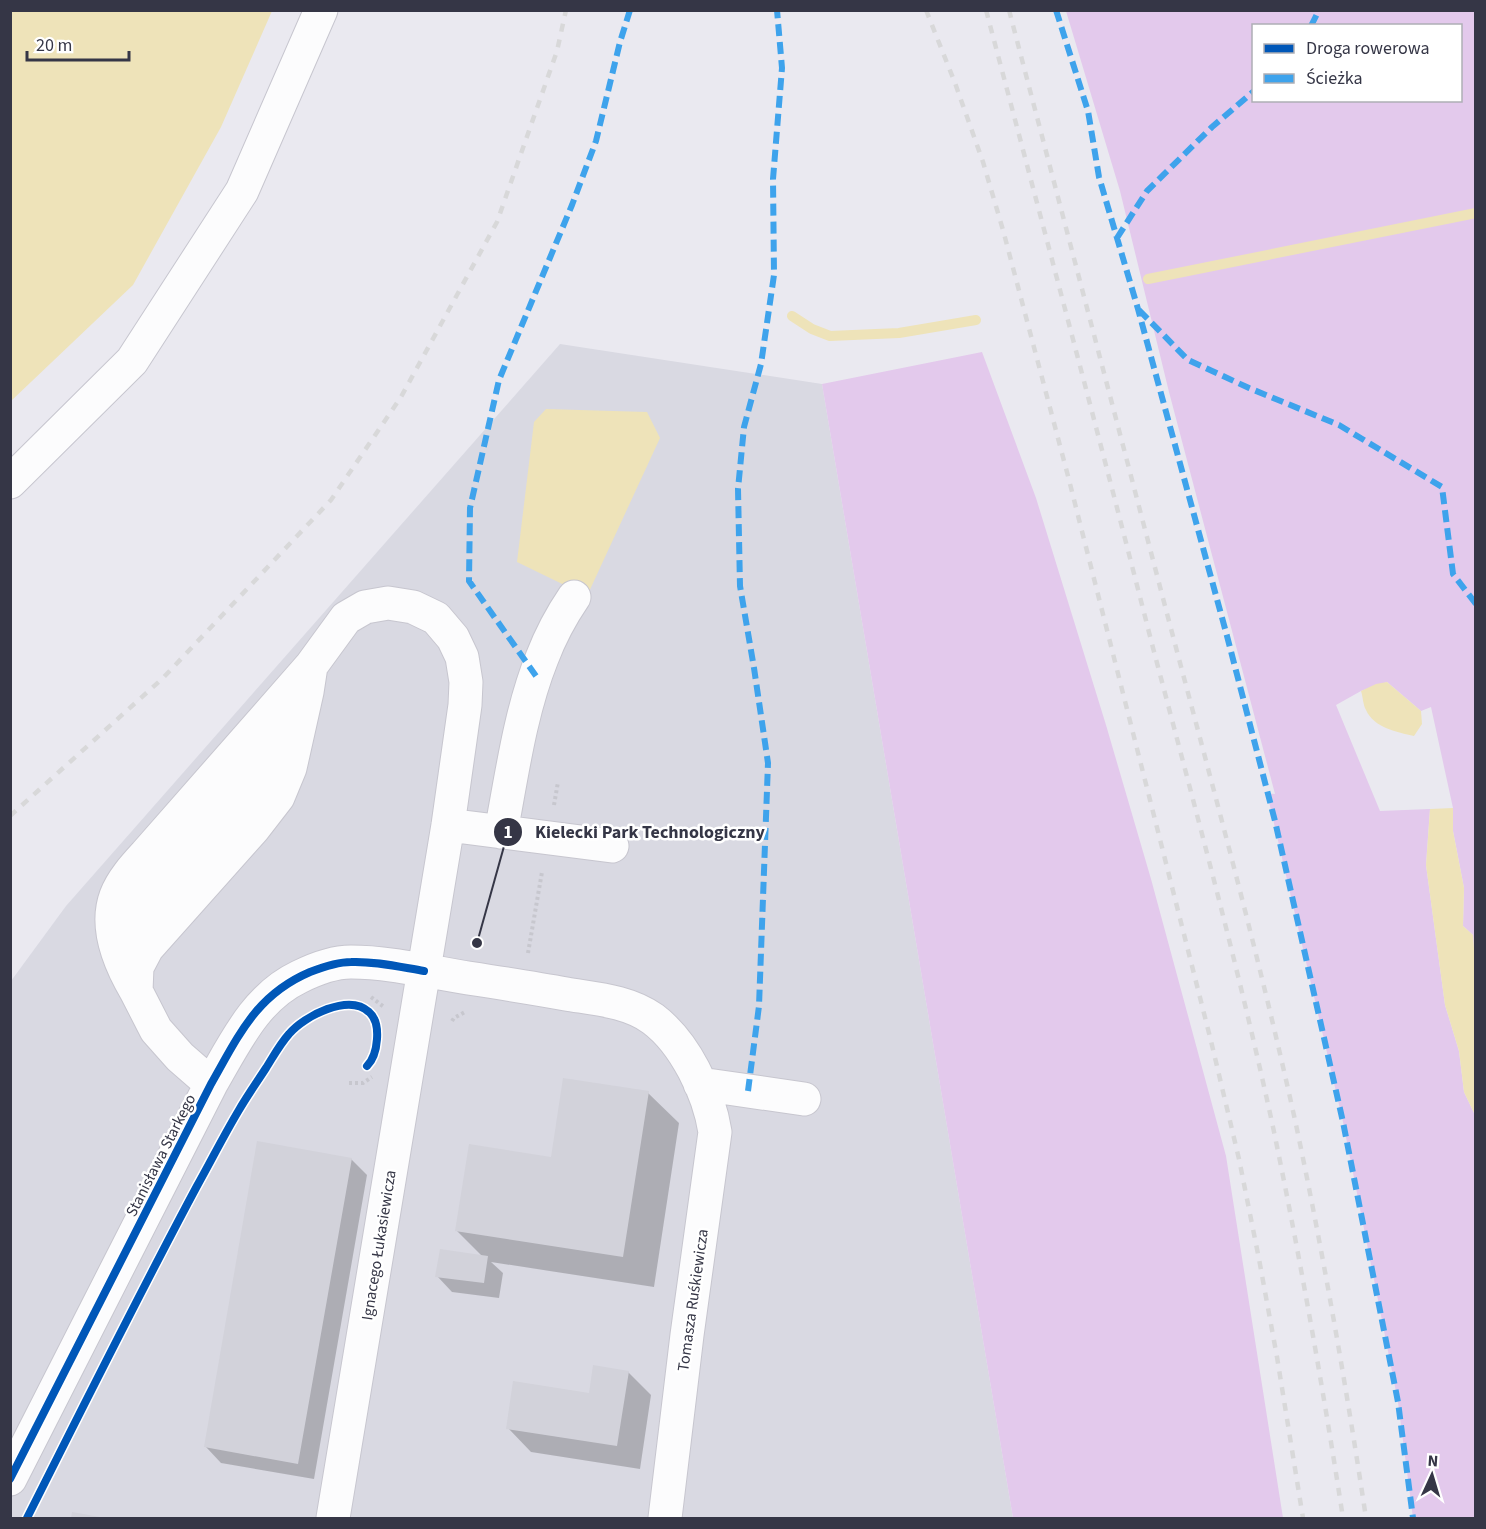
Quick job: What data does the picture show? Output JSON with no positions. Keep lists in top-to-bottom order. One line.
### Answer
{"streets":{"street":["Stanisława Starkego","Ignacego Łukasiewicza","Tomasza Ruśkiewicza"]},"crossings":[["Stanisława Starkego","Ignacego Łukasiewicza"],["Stanisława Starkego","Tomasza Ruśkiewicza"],["Ignacego Łukasiewicza","Tomasza Ruśkiewicza"]],"places":["Kielecki Park Technologiczny"],"legend":["Droga rowerowa","Ścieżka"],"scale_bar":"20 m","north":"top"}
